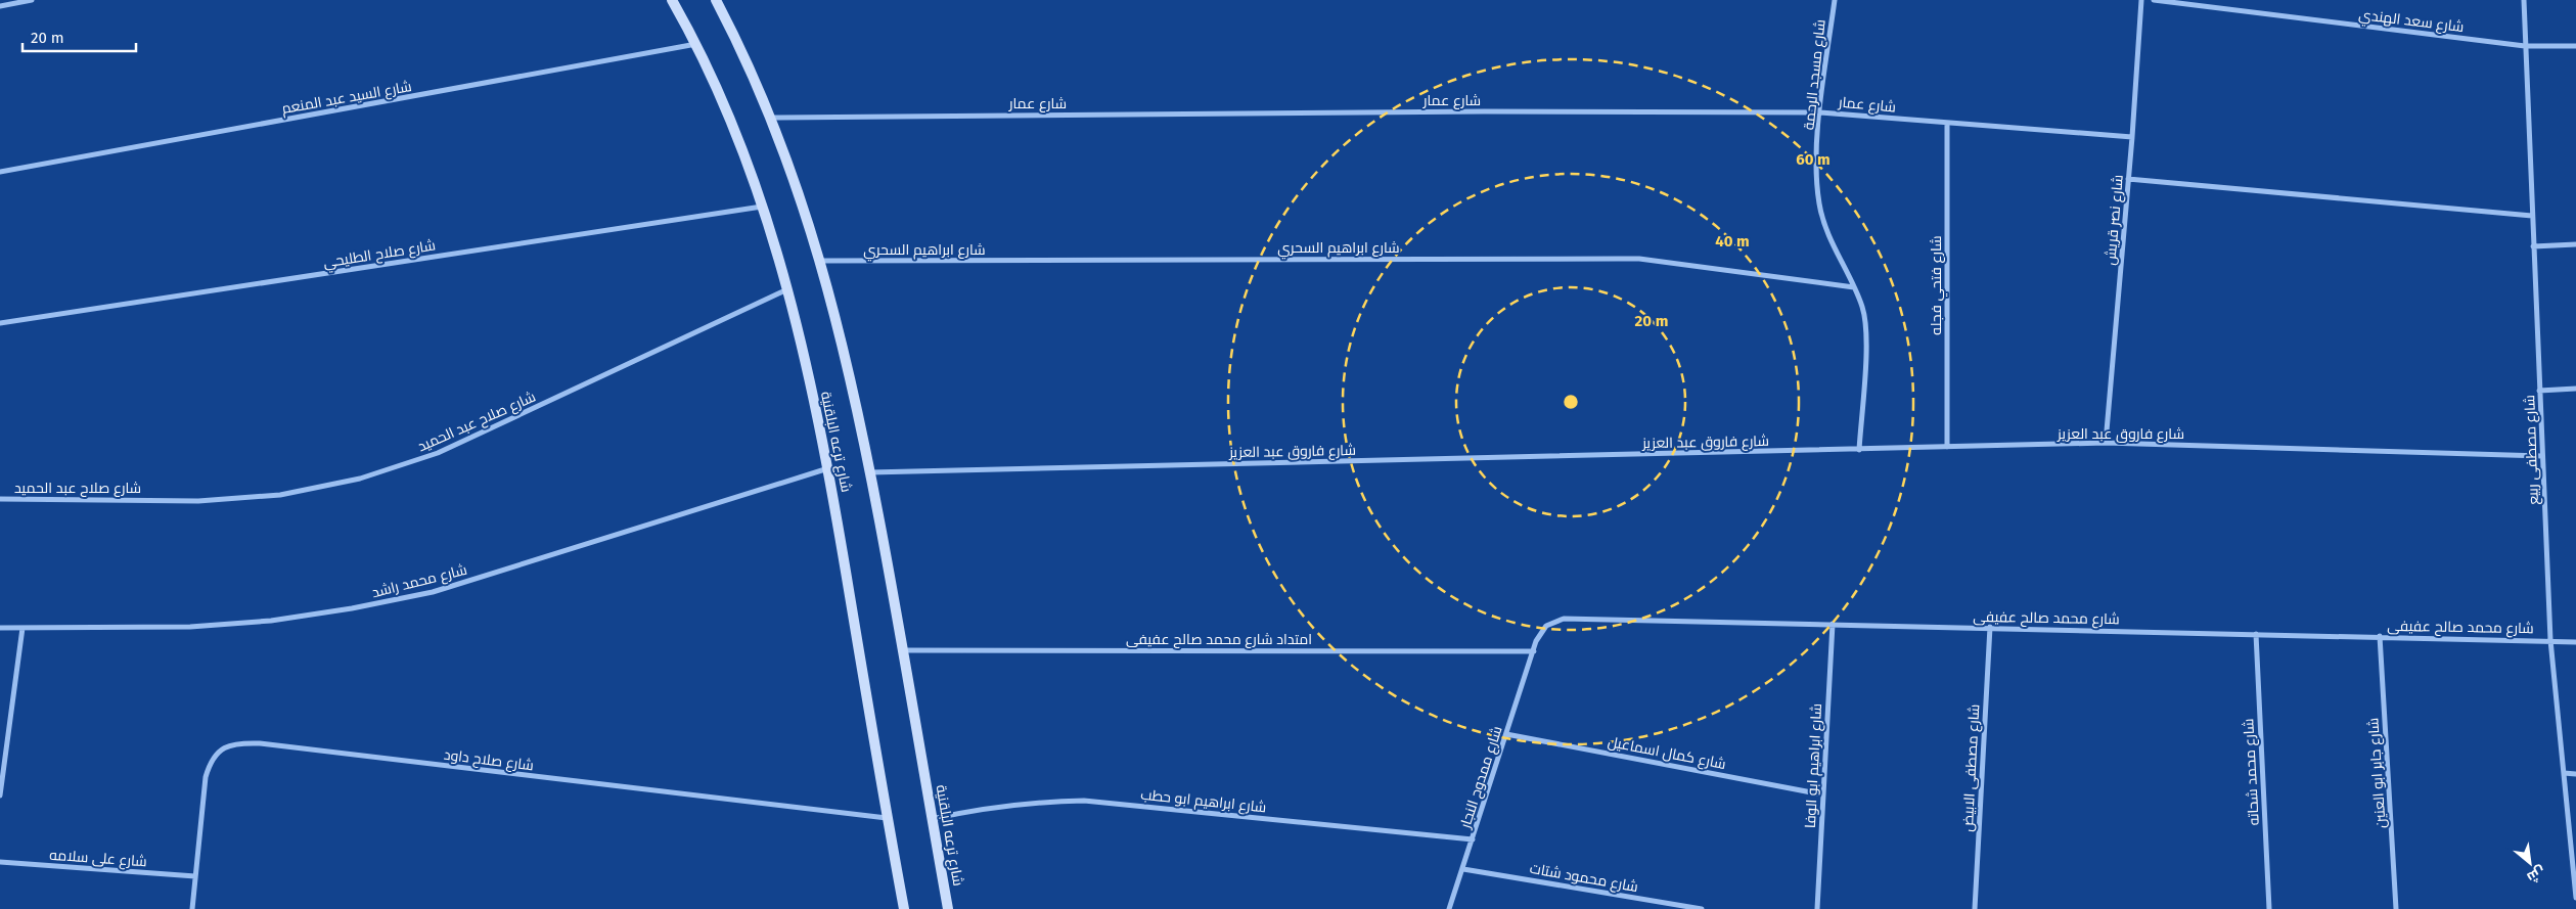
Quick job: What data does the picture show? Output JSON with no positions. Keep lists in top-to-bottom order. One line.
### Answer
{"streets":{"street":["شارع سعد الهندي","شارع مسجد الرحمة","شارع السيد عبد المنعم","شارع عمار","شارع نصر قريش","شارع ابراهيم السحري","شارع صلاح الطليحي","شارع فتحي فجله","شارع صلاح عبد الحميد","شارع فاروق عبد العزيز","شارع ترعه البلقنية","شارع مصطفى ربيع","شارع محمد راشد","شارع محمد صالح عفيفى","امتداد شارع محمد صالح عفيفى","شارع كمال اسماعيل","شارع صلاح داود","شارع ابراهيم ابو الوفا","شارع مصطفى الابيض","شارع محمد شحاته","شارع جابر ابو العنين","شارع ممدوح النجار","شارع ابراهيم ابو حطب","شارع على سلامه","شارع محمود شتات"]},"crossings":[["شارع سعد الهندي","شارع مصطفى ربيع"],["شارع مسجد الرحمة","شارع عمار"],["شارع مسجد الرحمة","شارع ابراهيم السحري"],["شارع مسجد الرحمة","شارع فاروق عبد العزيز"],["شارع السيد عبد المنعم","شارع ترعه البلقنية"],["شارع عمار","شارع نصر قريش"],["شارع عمار","شارع فتحي فجله"],["شارع عمار","شارع ترعه البلقنية"],["شارع نصر قريش","شارع فاروق عبد العزيز"],["شارع ابراهيم السحري","شارع ترعه البلقنية"],["شارع صلاح الطليحي","شارع ترعه البلقنية"],["شارع فتحي فجله","شارع فاروق عبد العزيز"],["شارع صلاح عبد الحميد","شارع ترعه البلقنية"],["شارع فاروق عبد العزيز","شارع ترعه البلقنية"],["شارع فاروق عبد العزيز","شارع مصطفى ربيع"],["شارع ترعه البلقنية","شارع محمد راشد"],["شارع ترعه البلقنية","امتداد شارع محمد صالح عفيفى"],["شارع ترعه البلقنية","شارع صلاح داود"],["شارع ترعه البلقنية","شارع ابراهيم ابو حطب"],["شارع مصطفى ربيع","شارع محمد صالح عفيفى"],["شارع محمد صالح عفيفى","امتداد شارع محمد صالح عفيفى"],["شارع محمد صالح عفيفى","شارع ابراهيم ابو الوفا"],["شارع محمد صالح عفيفى","شارع مصطفى الابيض"],["شارع محمد صالح عفيفى","شارع محمد شحاته"],["شارع محمد صالح عفيفى","شارع جابر ابو العنين"],["شارع محمد صالح عفيفى","شارع ممدوح النجار"],["امتداد شارع محمد صالح عفيفى","شارع ممدوح النجار"],["شارع كمال اسماعيل","شارع ابراهيم ابو الوفا"],["شارع كمال اسماعيل","شارع ممدوح النجار"],["شارع صلاح داود","شارع على سلامه"],["شارع ممدوح النجار","شارع ابراهيم ابو حطب"],["شارع ممدوح النجار","شارع محمود شتات"]],"scale_bar":"20 m","north":"bottom right","rings":["60 m","40 m","20 m"]}
